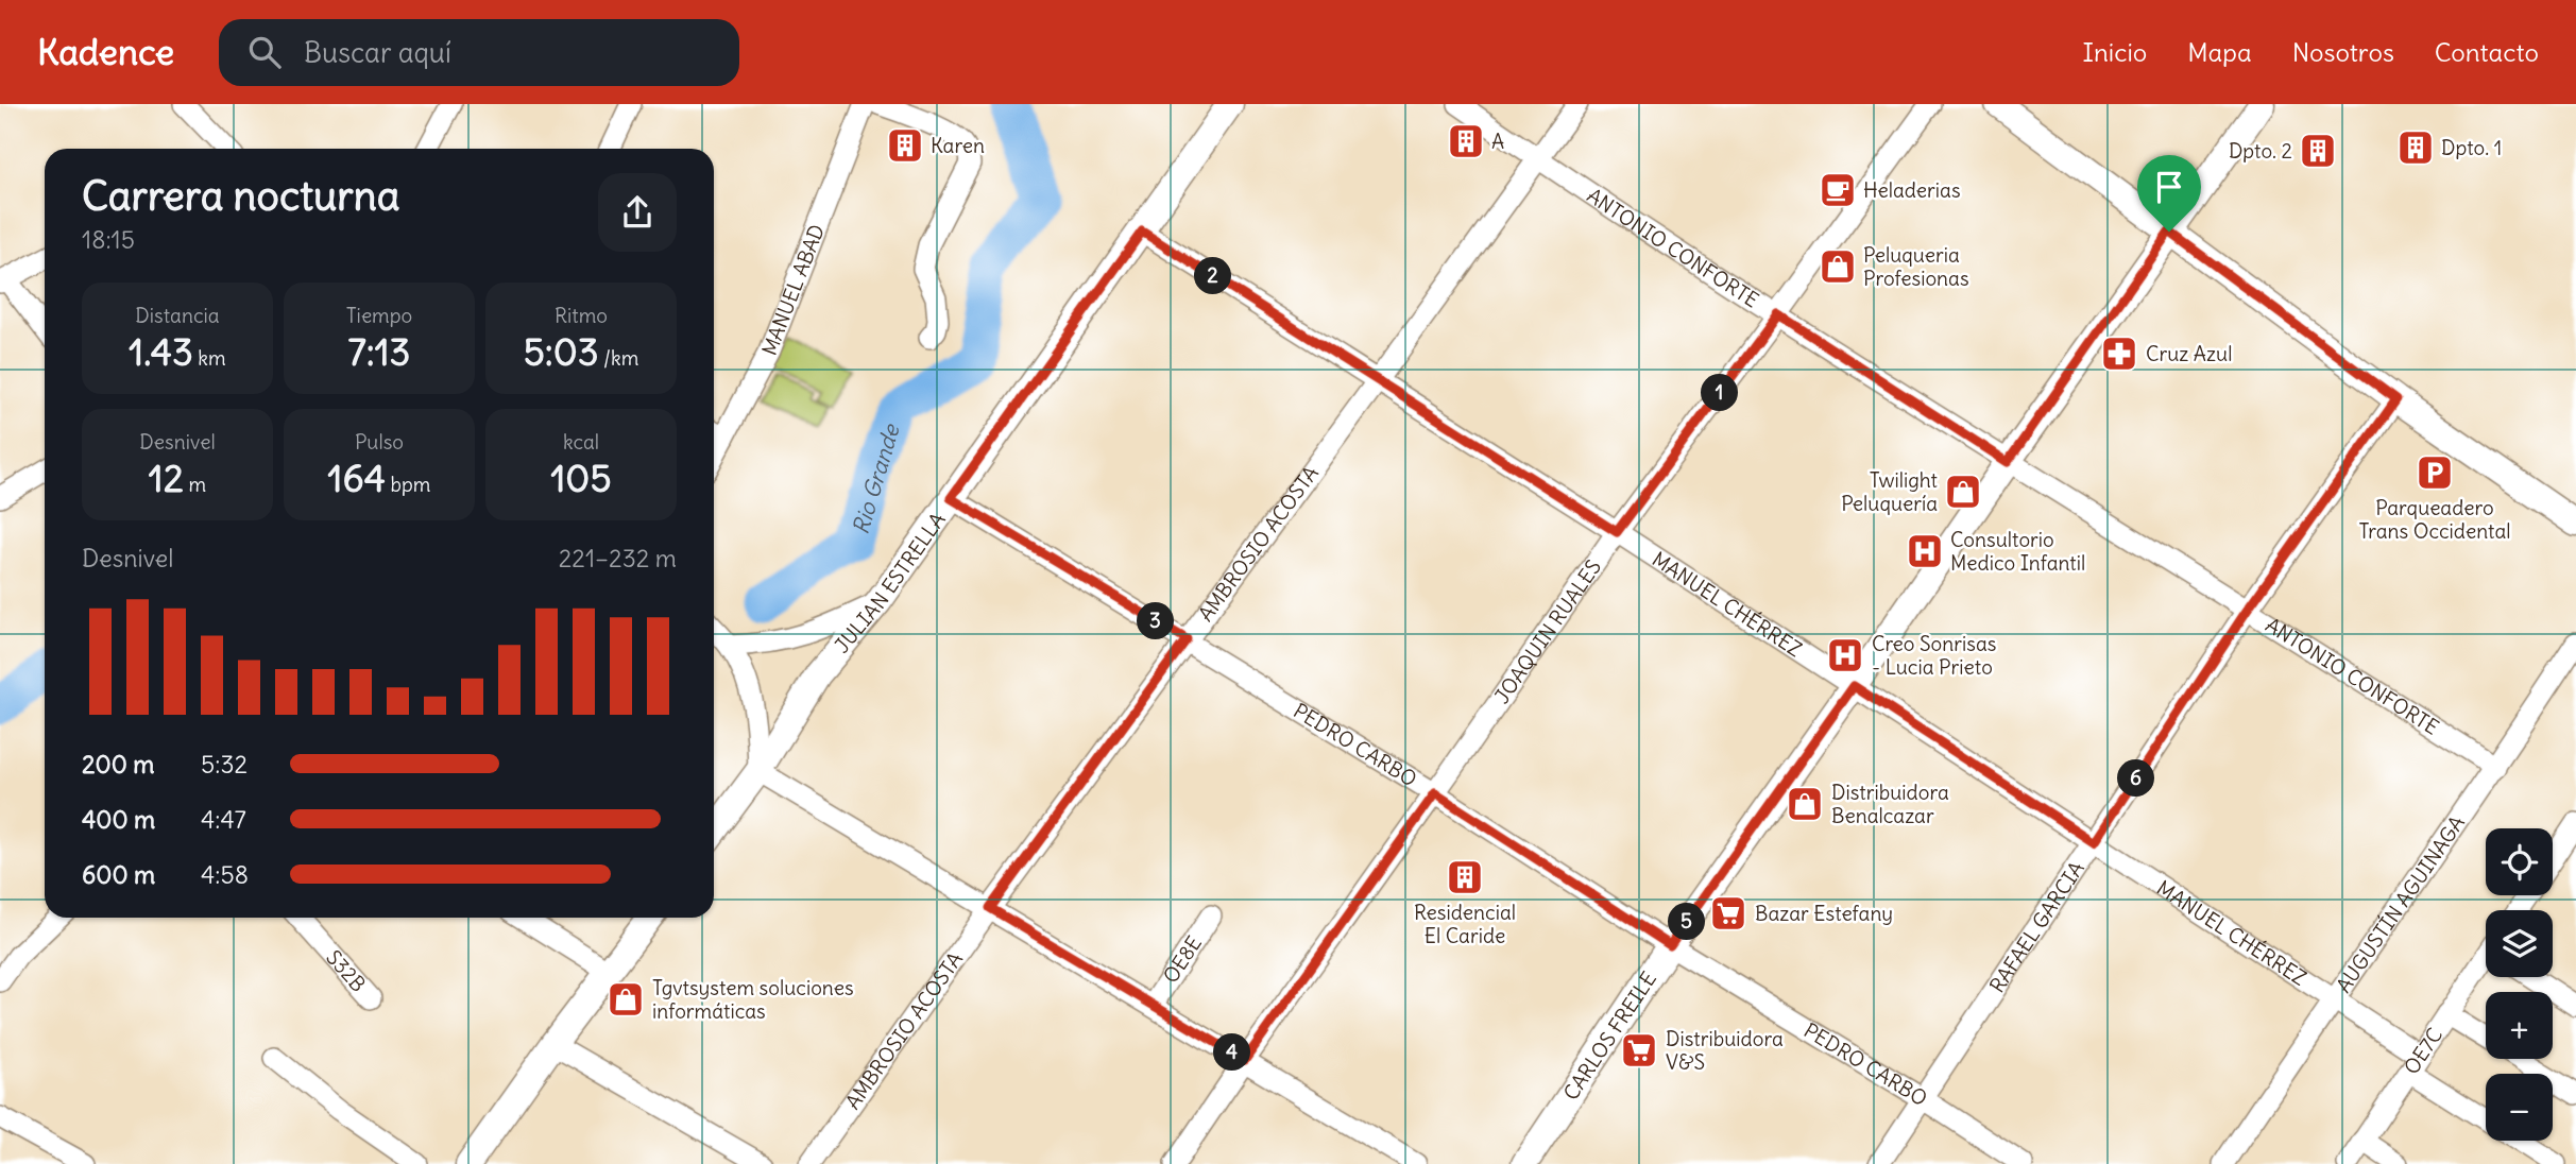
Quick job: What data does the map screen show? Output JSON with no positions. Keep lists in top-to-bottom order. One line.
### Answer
{"streets":{"street":["ANTONIO CONFORTE","MANUEL ABAD","AMBROSIO ACOSTA","JULIAN ESTRELLA","MANUEL CHÉRREZ","JOAQUIN RUALES","PEDRO CARBO","AUGUSTÍN AGUINAGA","RAFAEL GARCIA","OE8E","S32B","CARLOS FREILE","OE7C"]},"crossings":[["ANTONIO CONFORTE","AMBROSIO ACOSTA"],["ANTONIO CONFORTE","JOAQUIN RUALES"],["ANTONIO CONFORTE","AUGUSTÍN AGUINAGA"],["ANTONIO CONFORTE","RAFAEL GARCIA"],["ANTONIO CONFORTE","CARLOS FREILE"],["AMBROSIO ACOSTA","MANUEL CHÉRREZ"],["AMBROSIO ACOSTA","PEDRO CARBO"],["JULIAN ESTRELLA","MANUEL CHÉRREZ"],["JULIAN ESTRELLA","PEDRO CARBO"],["MANUEL CHÉRREZ","JOAQUIN RUALES"],["MANUEL CHÉRREZ","AUGUSTÍN AGUINAGA"],["MANUEL CHÉRREZ","RAFAEL GARCIA"],["MANUEL CHÉRREZ","CARLOS FREILE"],["MANUEL CHÉRREZ","OE7C"],["JOAQUIN RUALES","PEDRO CARBO"],["PEDRO CARBO","RAFAEL GARCIA"],["PEDRO CARBO","CARLOS FREILE"]],"water":["Rio Grande"],"places":{"building":["A","Karen","Dpto. 1","Dpto. 2","Residencial El Caride"],"cafe":["Heladerias"],"shop":["Peluqueria Profesionas","Twilight Peluquería","Distribuidora Benalcazar","Tgvtsystem soluciones informáticas"],"pharmacy":["Cruz Azul"],"parking":["Parqueadero Trans Occidental"],"hospital":["Consultorio Medico Infantil","Creo Sonrisas - Lucia Prieto"],"supermarket":["Bazar Estefany","Distribuidora V&S"]},"page":{"header":"Kadence","search":"Buscar aquí","nav":["Inicio","Mapa","Nosotros","Contacto"],"heading":["Carrera nocturna","18:15"],"pins":["2","1","3","6","5","4"],"stats":[["Distancia","1.43 km"],["Tiempo","7:13"],["Ritmo","5:03 /km"],["Desnivel","12 m"],["Pulso","164 bpm"],["kcal","105"]],"chart":["Desnivel","221–232 m"],"list":[{"name":"200 m","note":"5:32"},{"name":"400 m","note":"4:47"},{"name":"600 m","note":"4:58"}],"map_buttons":["+","−"]}}
